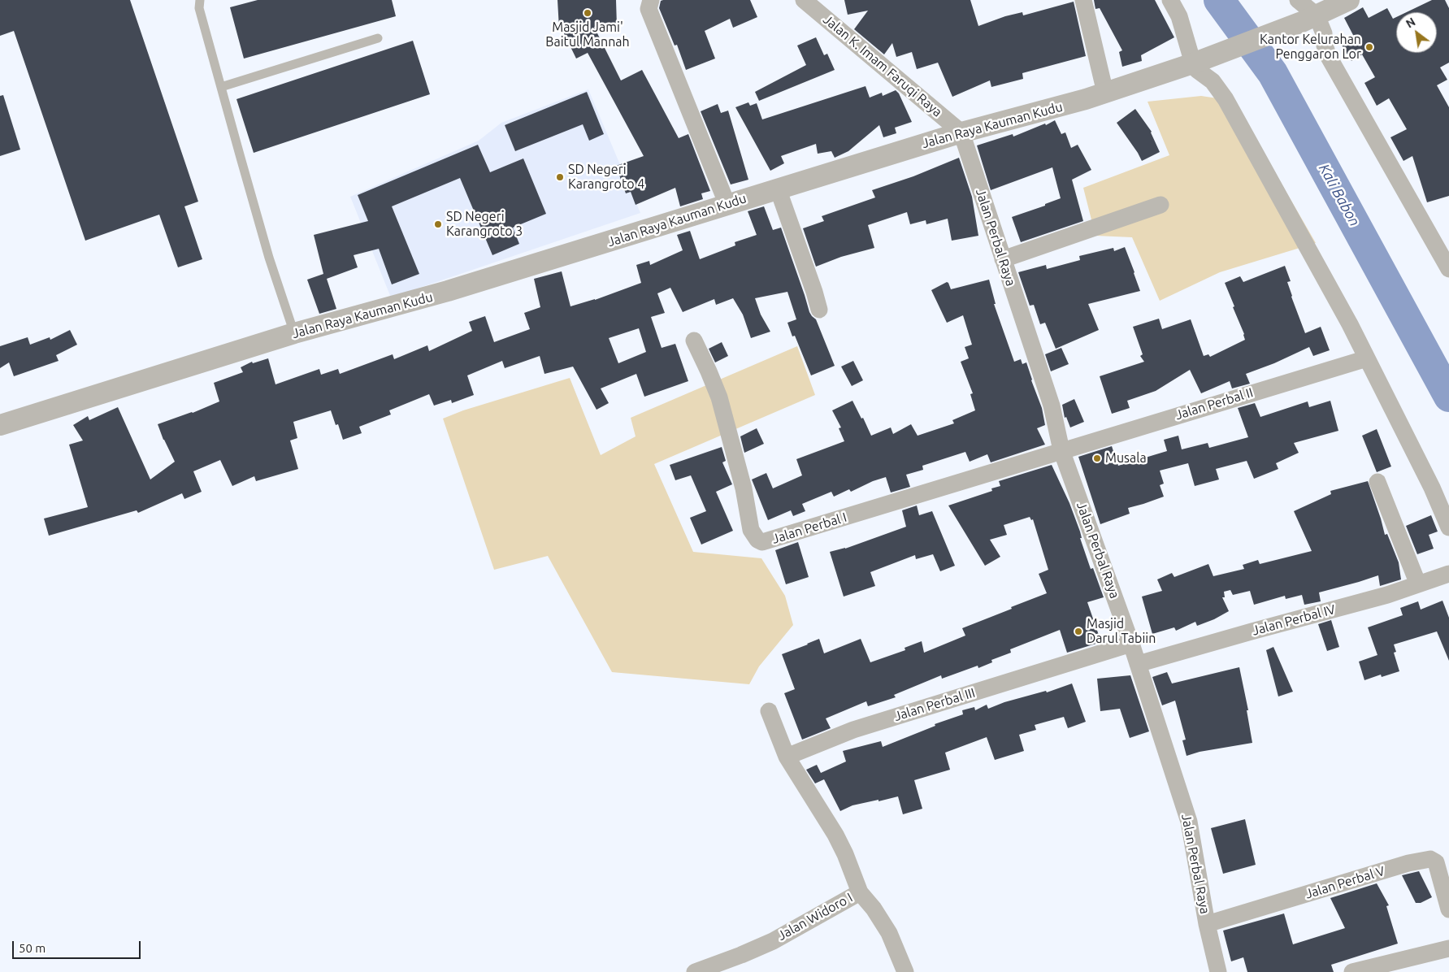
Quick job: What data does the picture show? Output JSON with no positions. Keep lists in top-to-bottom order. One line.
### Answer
{"streets":{"street":["Jalan K. Imam Faruqi Raya","Jalan Raya Kauman Kudu","Jalan Perbal Raya","Jalan Perbal II","Jalan Perbal I","Jalan Perbal IV","Jalan Perbal III","Jalan Perbal V","Jalan Widoro I"]},"crossings":[["Jalan K. Imam Faruqi Raya","Jalan Raya Kauman Kudu"],["Jalan K. Imam Faruqi Raya","Jalan Perbal Raya"],["Jalan Raya Kauman Kudu","Jalan Perbal Raya"],["Jalan Perbal Raya","Jalan Perbal II"],["Jalan Perbal Raya","Jalan Perbal I"],["Jalan Perbal Raya","Jalan Perbal IV"],["Jalan Perbal Raya","Jalan Perbal III"],["Jalan Perbal Raya","Jalan Perbal V"],["Jalan Perbal II","Jalan Perbal I"],["Jalan Perbal III","Jalan Widoro I"]],"water":["Kali Babon"],"places":["Masjid Jami' Baitul Mannah","Kantor Kelurahan Penggaron Lor","SD Negeri Karangroto 4","SD Negeri Karangroto 3","Musala","Masjid Darul Tabiin"],"scale_bar":"50 m","north":"top left"}
